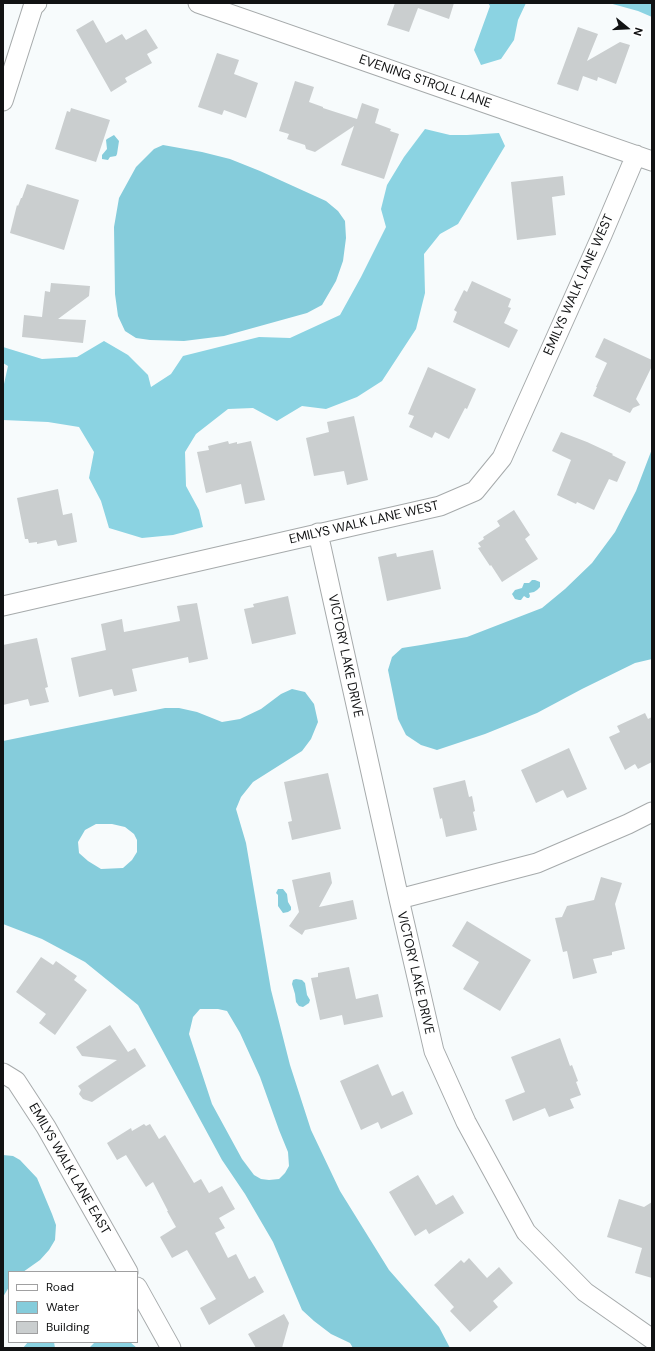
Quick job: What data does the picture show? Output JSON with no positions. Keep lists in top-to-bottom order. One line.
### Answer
{"streets":{"street":["EVENING STROLL LANE","EMILYS WALK LANE WEST","VICTORY LAKE DRIVE","EMILYS WALK LANE EAST"]},"crossings":[["EVENING STROLL LANE","EMILYS WALK LANE WEST"],["EMILYS WALK LANE WEST","VICTORY LAKE DRIVE"]],"legend":["Road","Water","Building"],"north":"right"}
